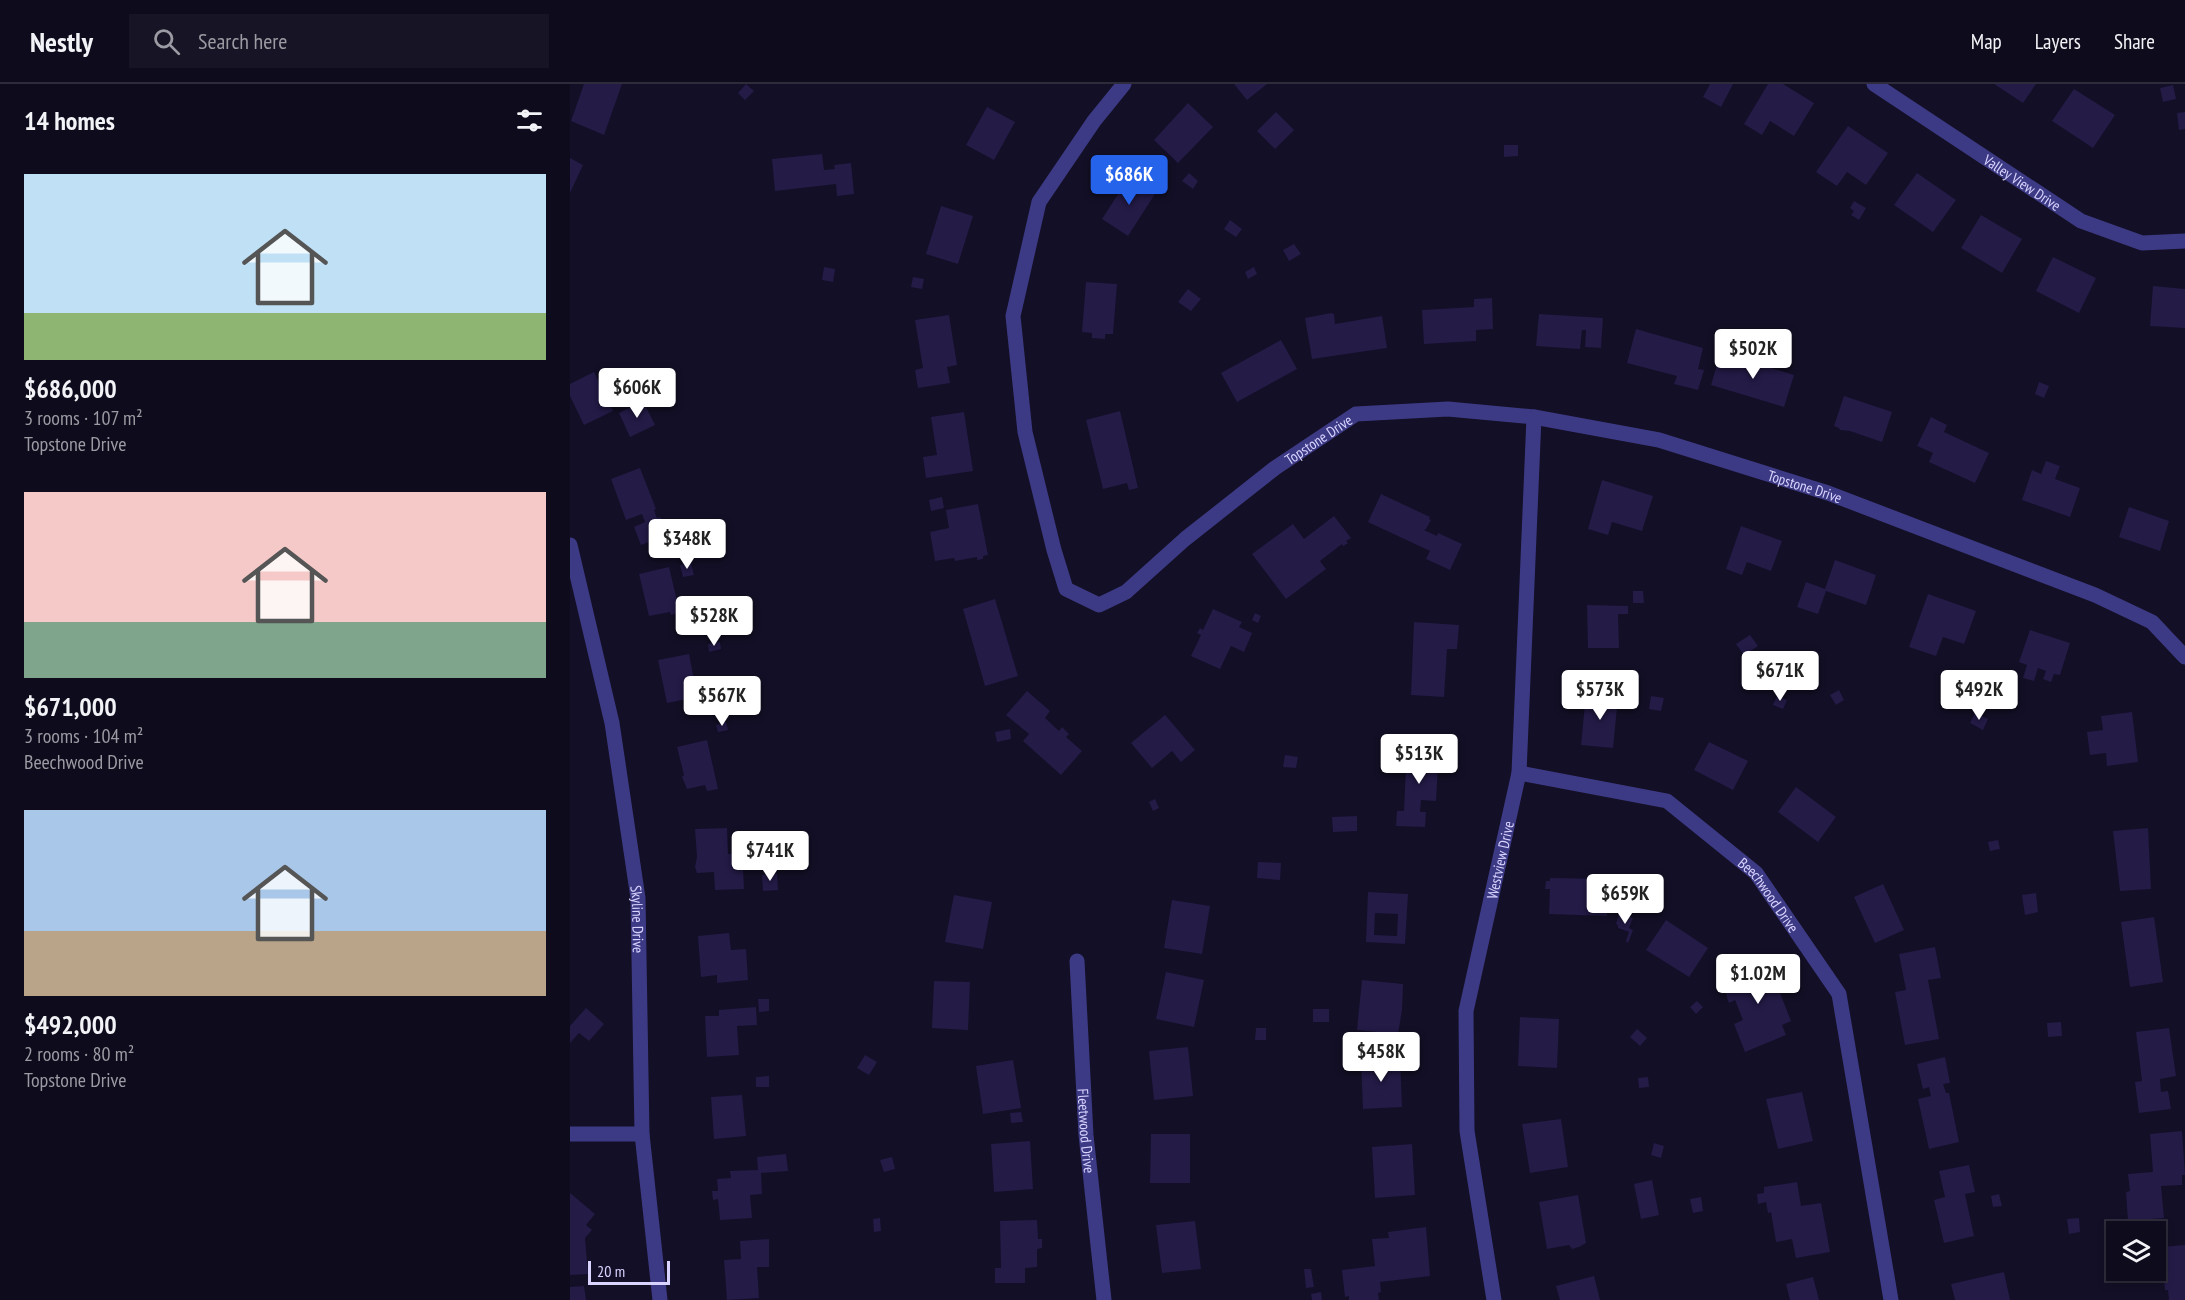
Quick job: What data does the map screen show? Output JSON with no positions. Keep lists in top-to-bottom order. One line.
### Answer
{"streets":{"street":["Valley View Drive","Topstone Drive","Westview Drive","Beechwood Drive","Skyline Drive","Fleetwood Drive"]},"crossings":[["Topstone Drive","Westview Drive"],["Westview Drive","Beechwood Drive"]],"scale_bar":"20 m","page":{"header":"Nestly","search":"Search here","nav":["Map","Layers","Share"],"heading":"14 homes","price":["$686K","$502K","$606K","$348K","$528K","$671K","$573K","$492K","$567K","$513K","$741K","$659K","$1.02M","$458K"],"list":[{"name":"$686,000","note":"3 rooms · 107 m² · Topstone Drive"},{"name":"$671,000","note":"3 rooms · 104 m² · Beechwood Drive"},{"name":"$492,000","note":"2 rooms · 80 m² · Topstone Drive"}],"scale":"20 m"}}
